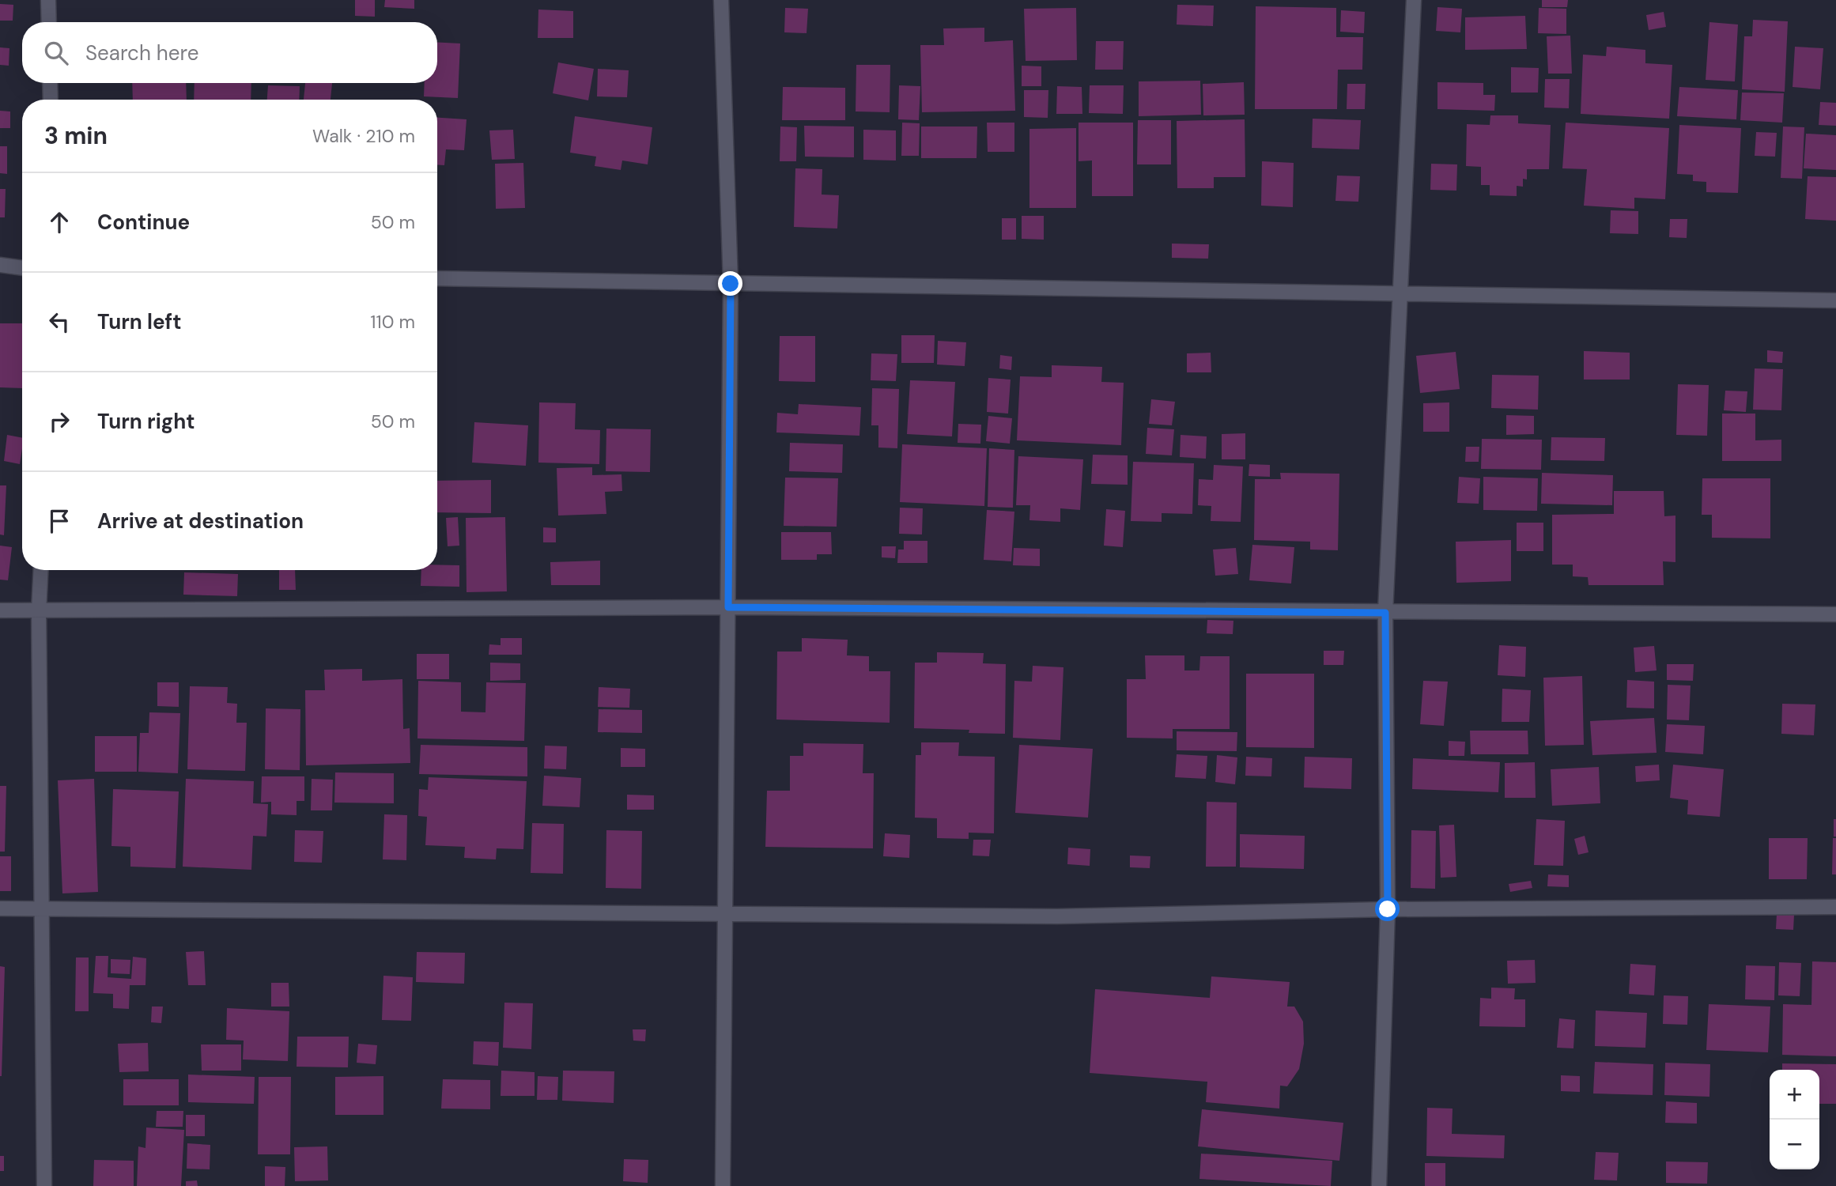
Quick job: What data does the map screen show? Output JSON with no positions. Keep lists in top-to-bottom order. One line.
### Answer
{"page":{"search":"Search here","heading":["3 min","Walk · 210 m"],"list":[["Continue","50 m"],["Turn left","110 m"],["Turn right","50 m"],"Arrive at destination"],"map_buttons":["+","−"]}}
